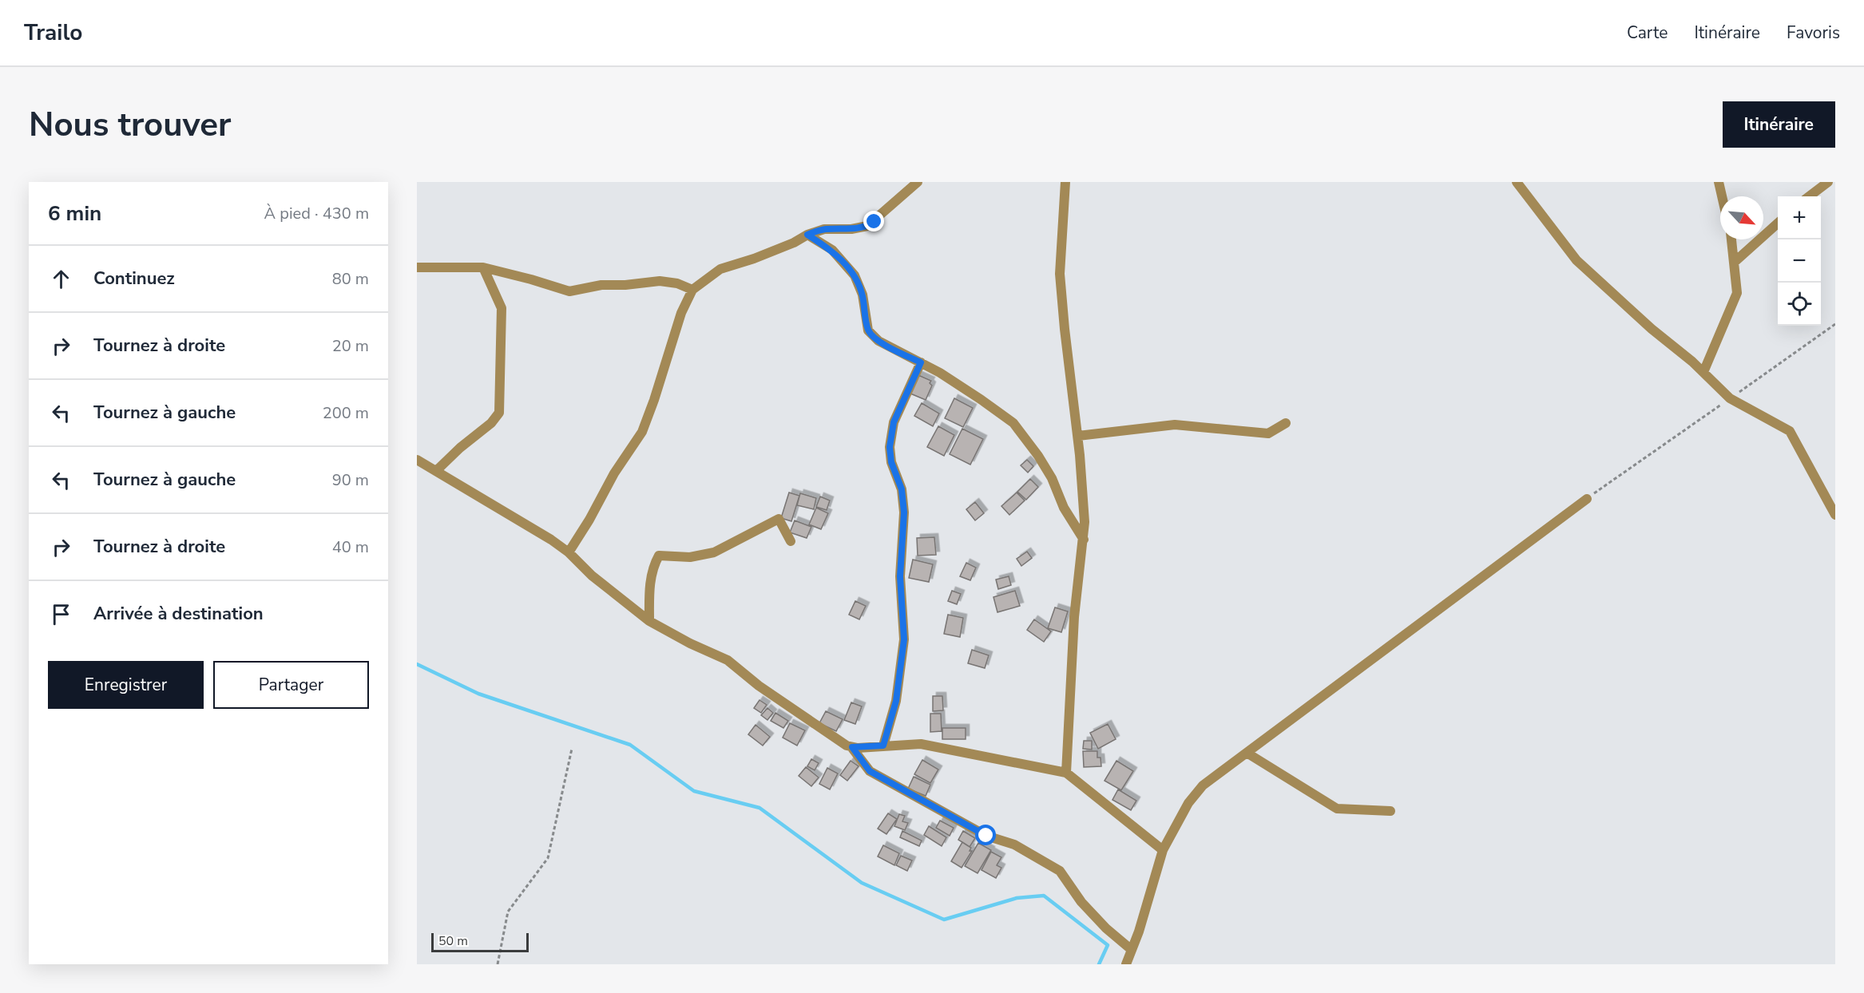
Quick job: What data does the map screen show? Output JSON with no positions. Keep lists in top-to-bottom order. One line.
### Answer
{"scale_bar":"50 m","north":"bottom right","page":{"header":"Trailo","nav":["Carte","Itinéraire","Favoris"],"buttons":["Itinéraire",["Enregistrer","Partager"]],"title":"Nous trouver","heading":["6 min","À pied · 430 m"],"map_buttons":["+","−"],"list":[["Continuez","80 m"],["Tournez à droite","20 m"],["Tournez à gauche","200 m"],["Tournez à gauche","90 m"],["Tournez à droite","40 m"],"Arrivée à destination"],"scale":"50 m"}}
